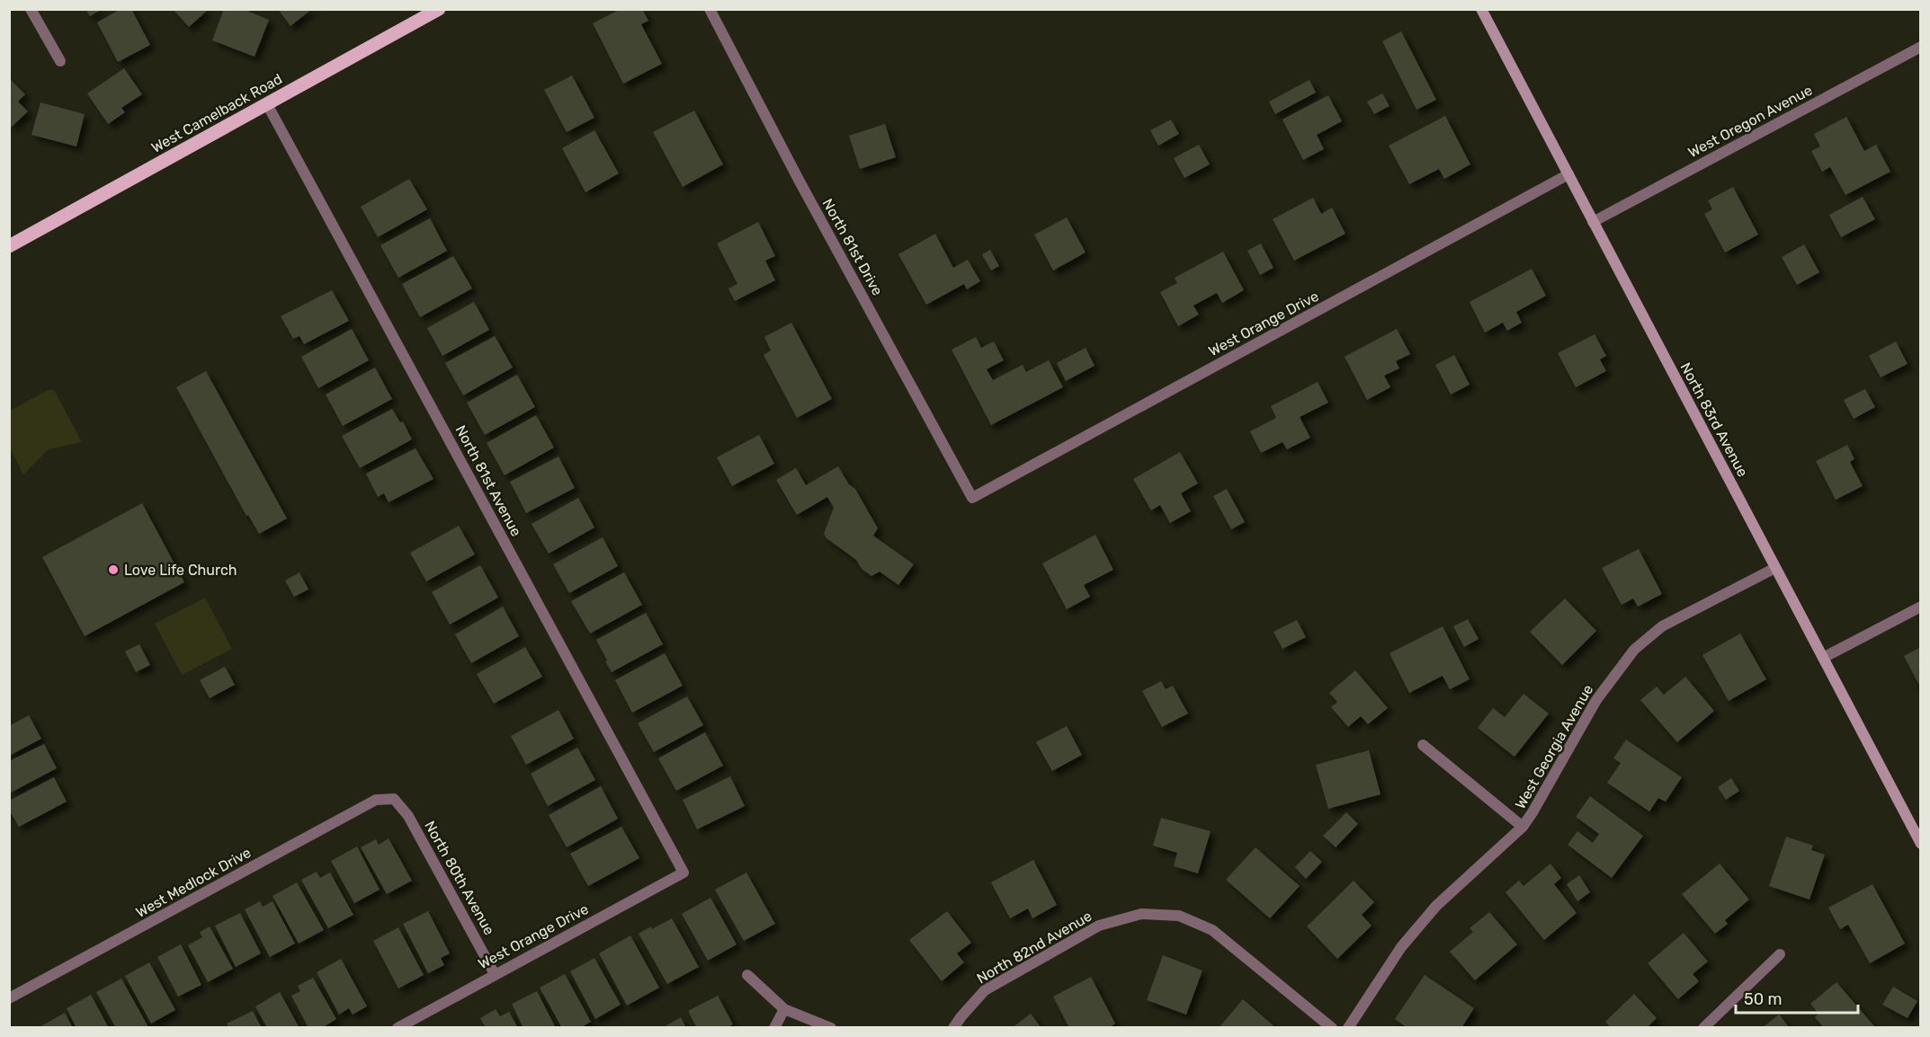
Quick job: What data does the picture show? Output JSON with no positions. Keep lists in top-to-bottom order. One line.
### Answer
{"streets":{"main road":["West Camelback Road","North 83rd Avenue"],"street":["West Oregon Avenue","North 81st Drive","West Orange Drive","North 81st Avenue","West Georgia Avenue","North 80th Avenue","West Medlock Drive","North 82nd Avenue"]},"crossings":[["West Camelback Road","North 81st Avenue"],["West Oregon Avenue","North 83rd Avenue"],["North 81st Drive","West Orange Drive"],["West Orange Drive","North 83rd Avenue"],["West Orange Drive","North 81st Avenue"],["West Orange Drive","North 80th Avenue"],["North 83rd Avenue","West Georgia Avenue"],["North 80th Avenue","West Medlock Drive"]],"places":["Love Life Church"],"scale_bar":"50 m"}
